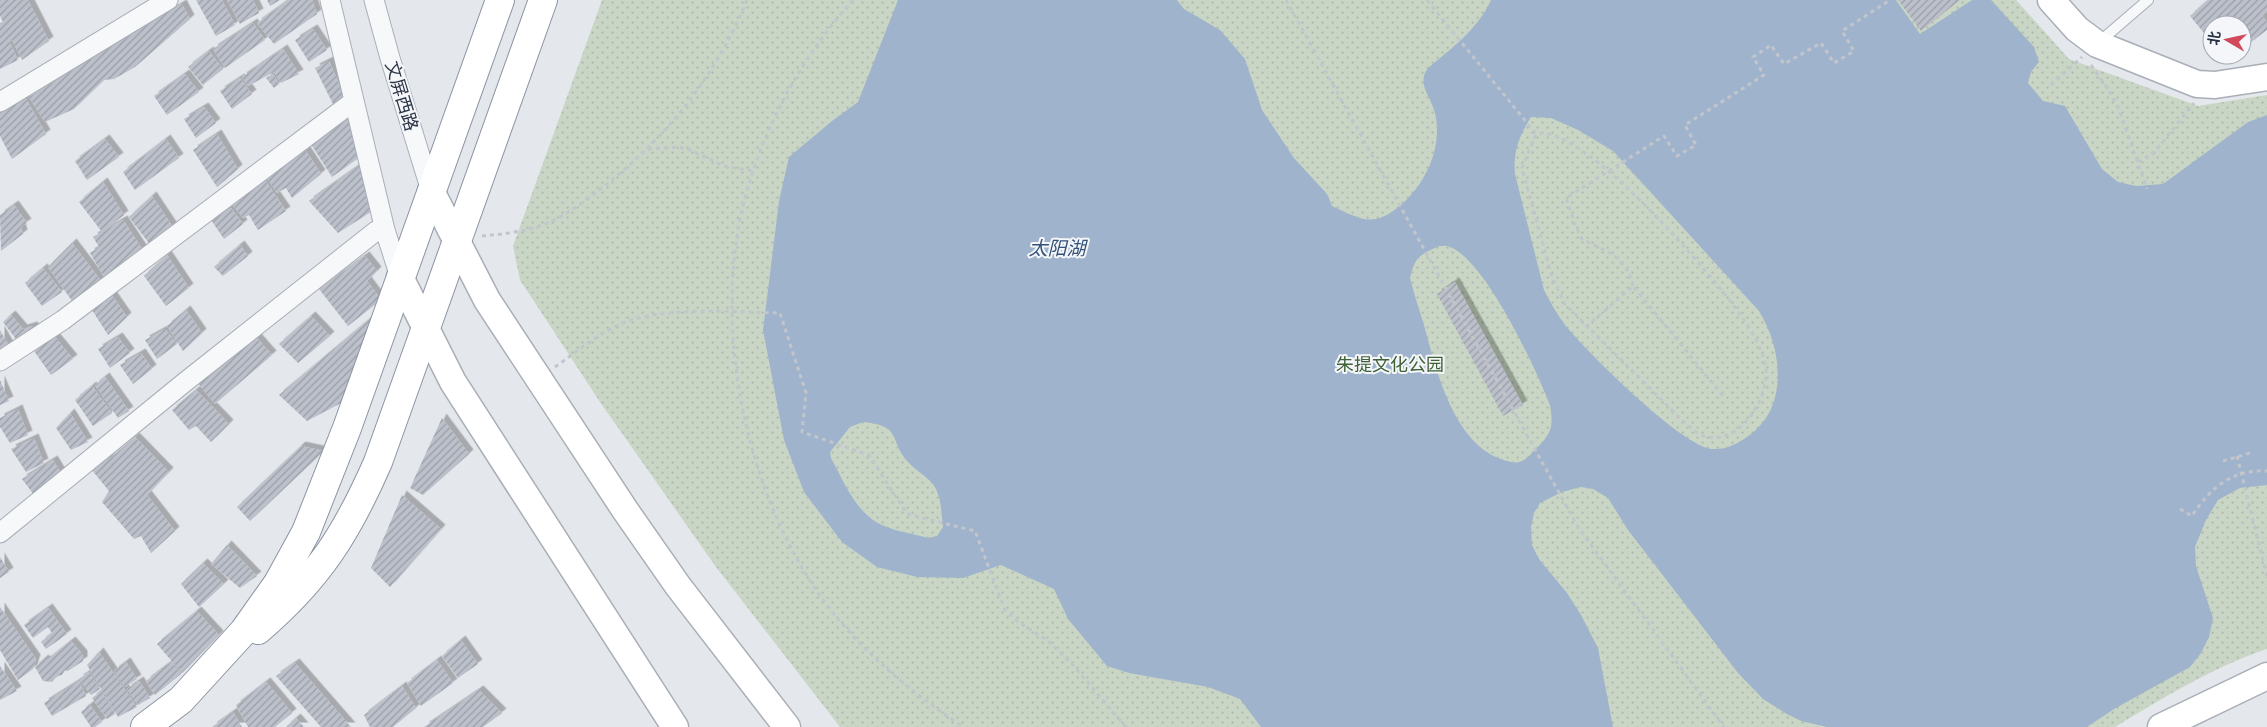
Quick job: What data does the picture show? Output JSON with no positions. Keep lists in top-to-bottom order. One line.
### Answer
{"streets":{"street":["文屏西路"]},"water":["太阳湖"],"parks":["朱提文化公园"],"north":"left"}
